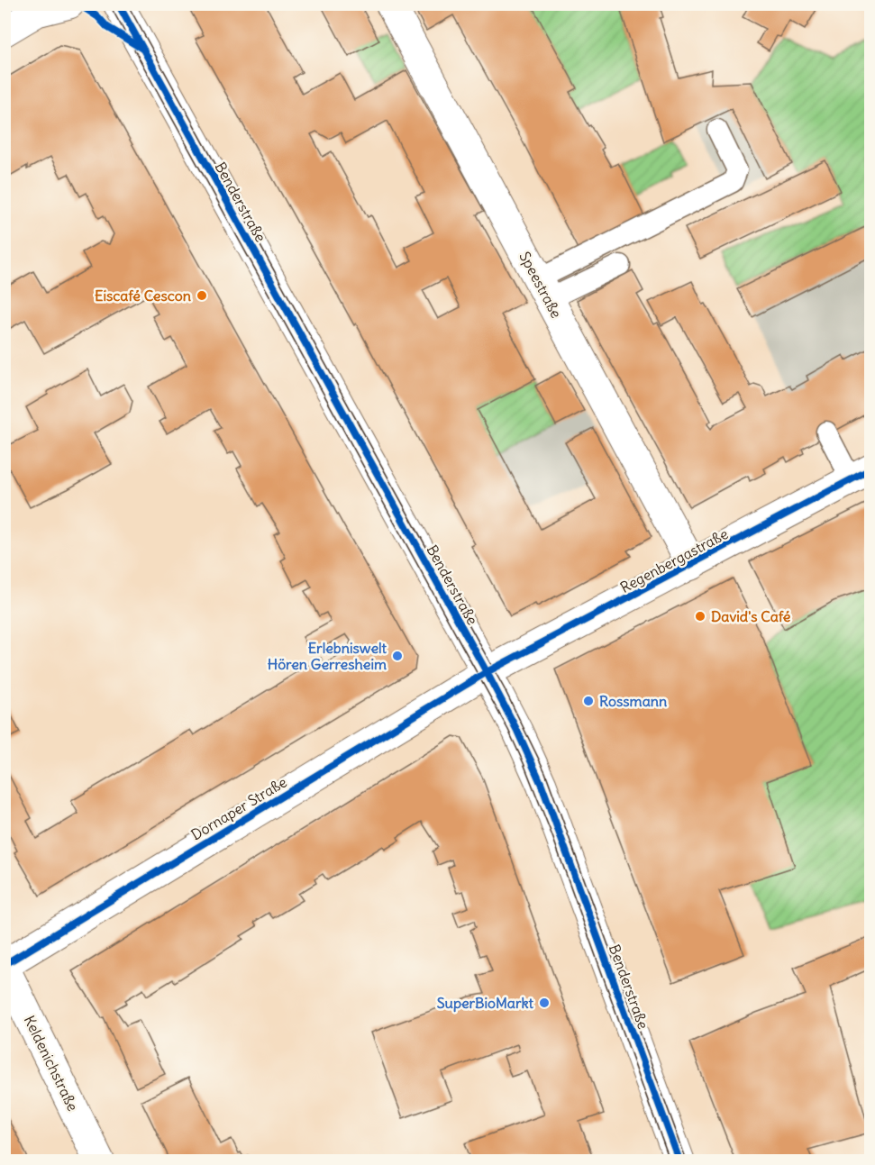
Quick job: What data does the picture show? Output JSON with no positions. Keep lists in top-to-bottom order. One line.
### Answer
{"streets":{"street":["Benderstraße","Speestraße","Regenbergastraße","Dornaper Straße","Keldenichstraße"]},"crossings":[["Benderstraße","Regenbergastraße"],["Benderstraße","Dornaper Straße"],["Speestraße","Regenbergastraße"],["Regenbergastraße","Dornaper Straße"],["Dornaper Straße","Keldenichstraße"]],"places":["Eiscafé Cescon","David's Café","Erlebniswelt Hören Gerresheim","Rossmann","SuperBioMarkt"]}
